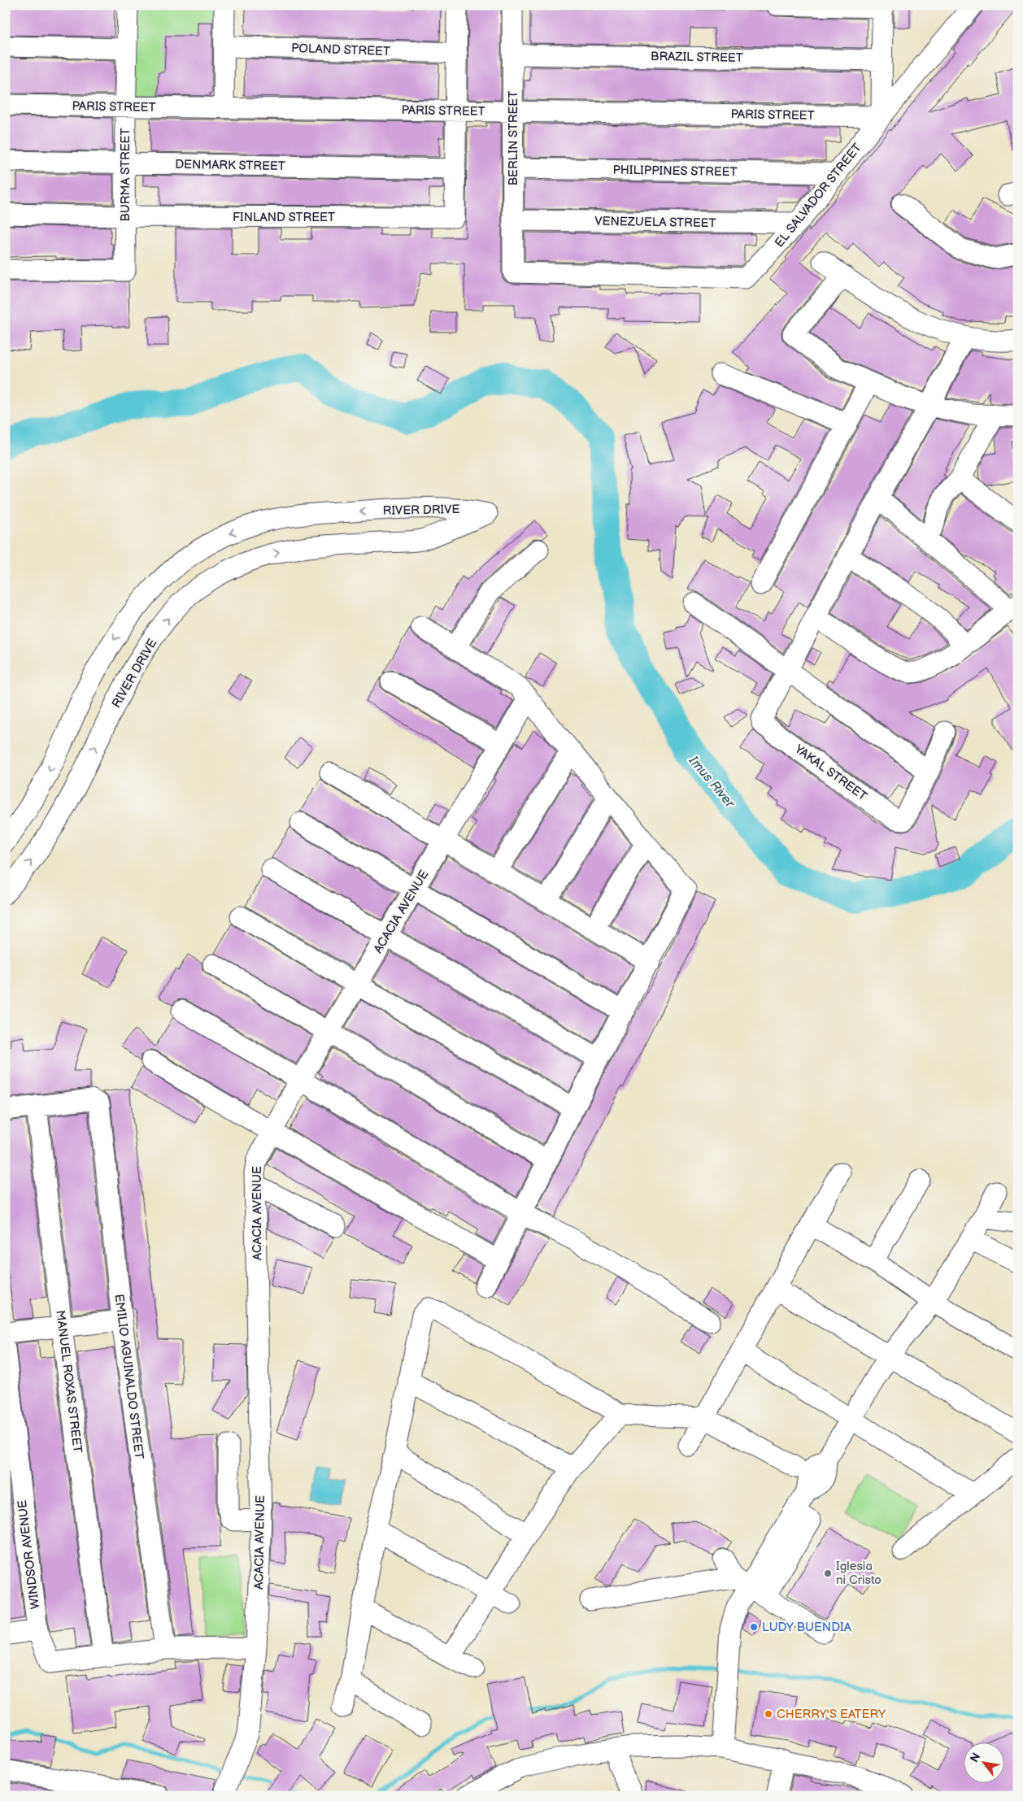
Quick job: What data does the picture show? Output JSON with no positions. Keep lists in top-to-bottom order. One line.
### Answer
{"streets":{"street":["POLAND STREET","BRAZIL STREET","PARIS STREET","BERLIN STREET","DENMARK STREET","PHILIPPINES STREET","BURMA STREET","EL SALVADOR STREET","FINLAND STREET","VENEZUELA STREET","RIVER DRIVE","YAKAL STREET","ACACIA AVENUE","EMILIO AGUINALDO STREET","MANUEL ROXAS STREET","WINDSOR AVENUE"]},"crossings":[["POLAND STREET","FINLAND STREET"],["BRAZIL STREET","BERLIN STREET"],["PARIS STREET","BERLIN STREET"],["PARIS STREET","BURMA STREET"],["PARIS STREET","EL SALVADOR STREET"],["PARIS STREET","FINLAND STREET"],["BERLIN STREET","PHILIPPINES STREET"],["BERLIN STREET","EL SALVADOR STREET"],["BERLIN STREET","VENEZUELA STREET"],["DENMARK STREET","BURMA STREET"],["DENMARK STREET","FINLAND STREET"],["PHILIPPINES STREET","EL SALVADOR STREET"],["BURMA STREET","FINLAND STREET"],["EL SALVADOR STREET","VENEZUELA STREET"],["EMILIO AGUINALDO STREET","MANUEL ROXAS STREET"],["MANUEL ROXAS STREET","WINDSOR AVENUE"]],"water":["Imus River"],"places":["Iglesia ni Cristo","LUDY BUENDIA","CHERRY'S EATERY"],"north":"top left"}
